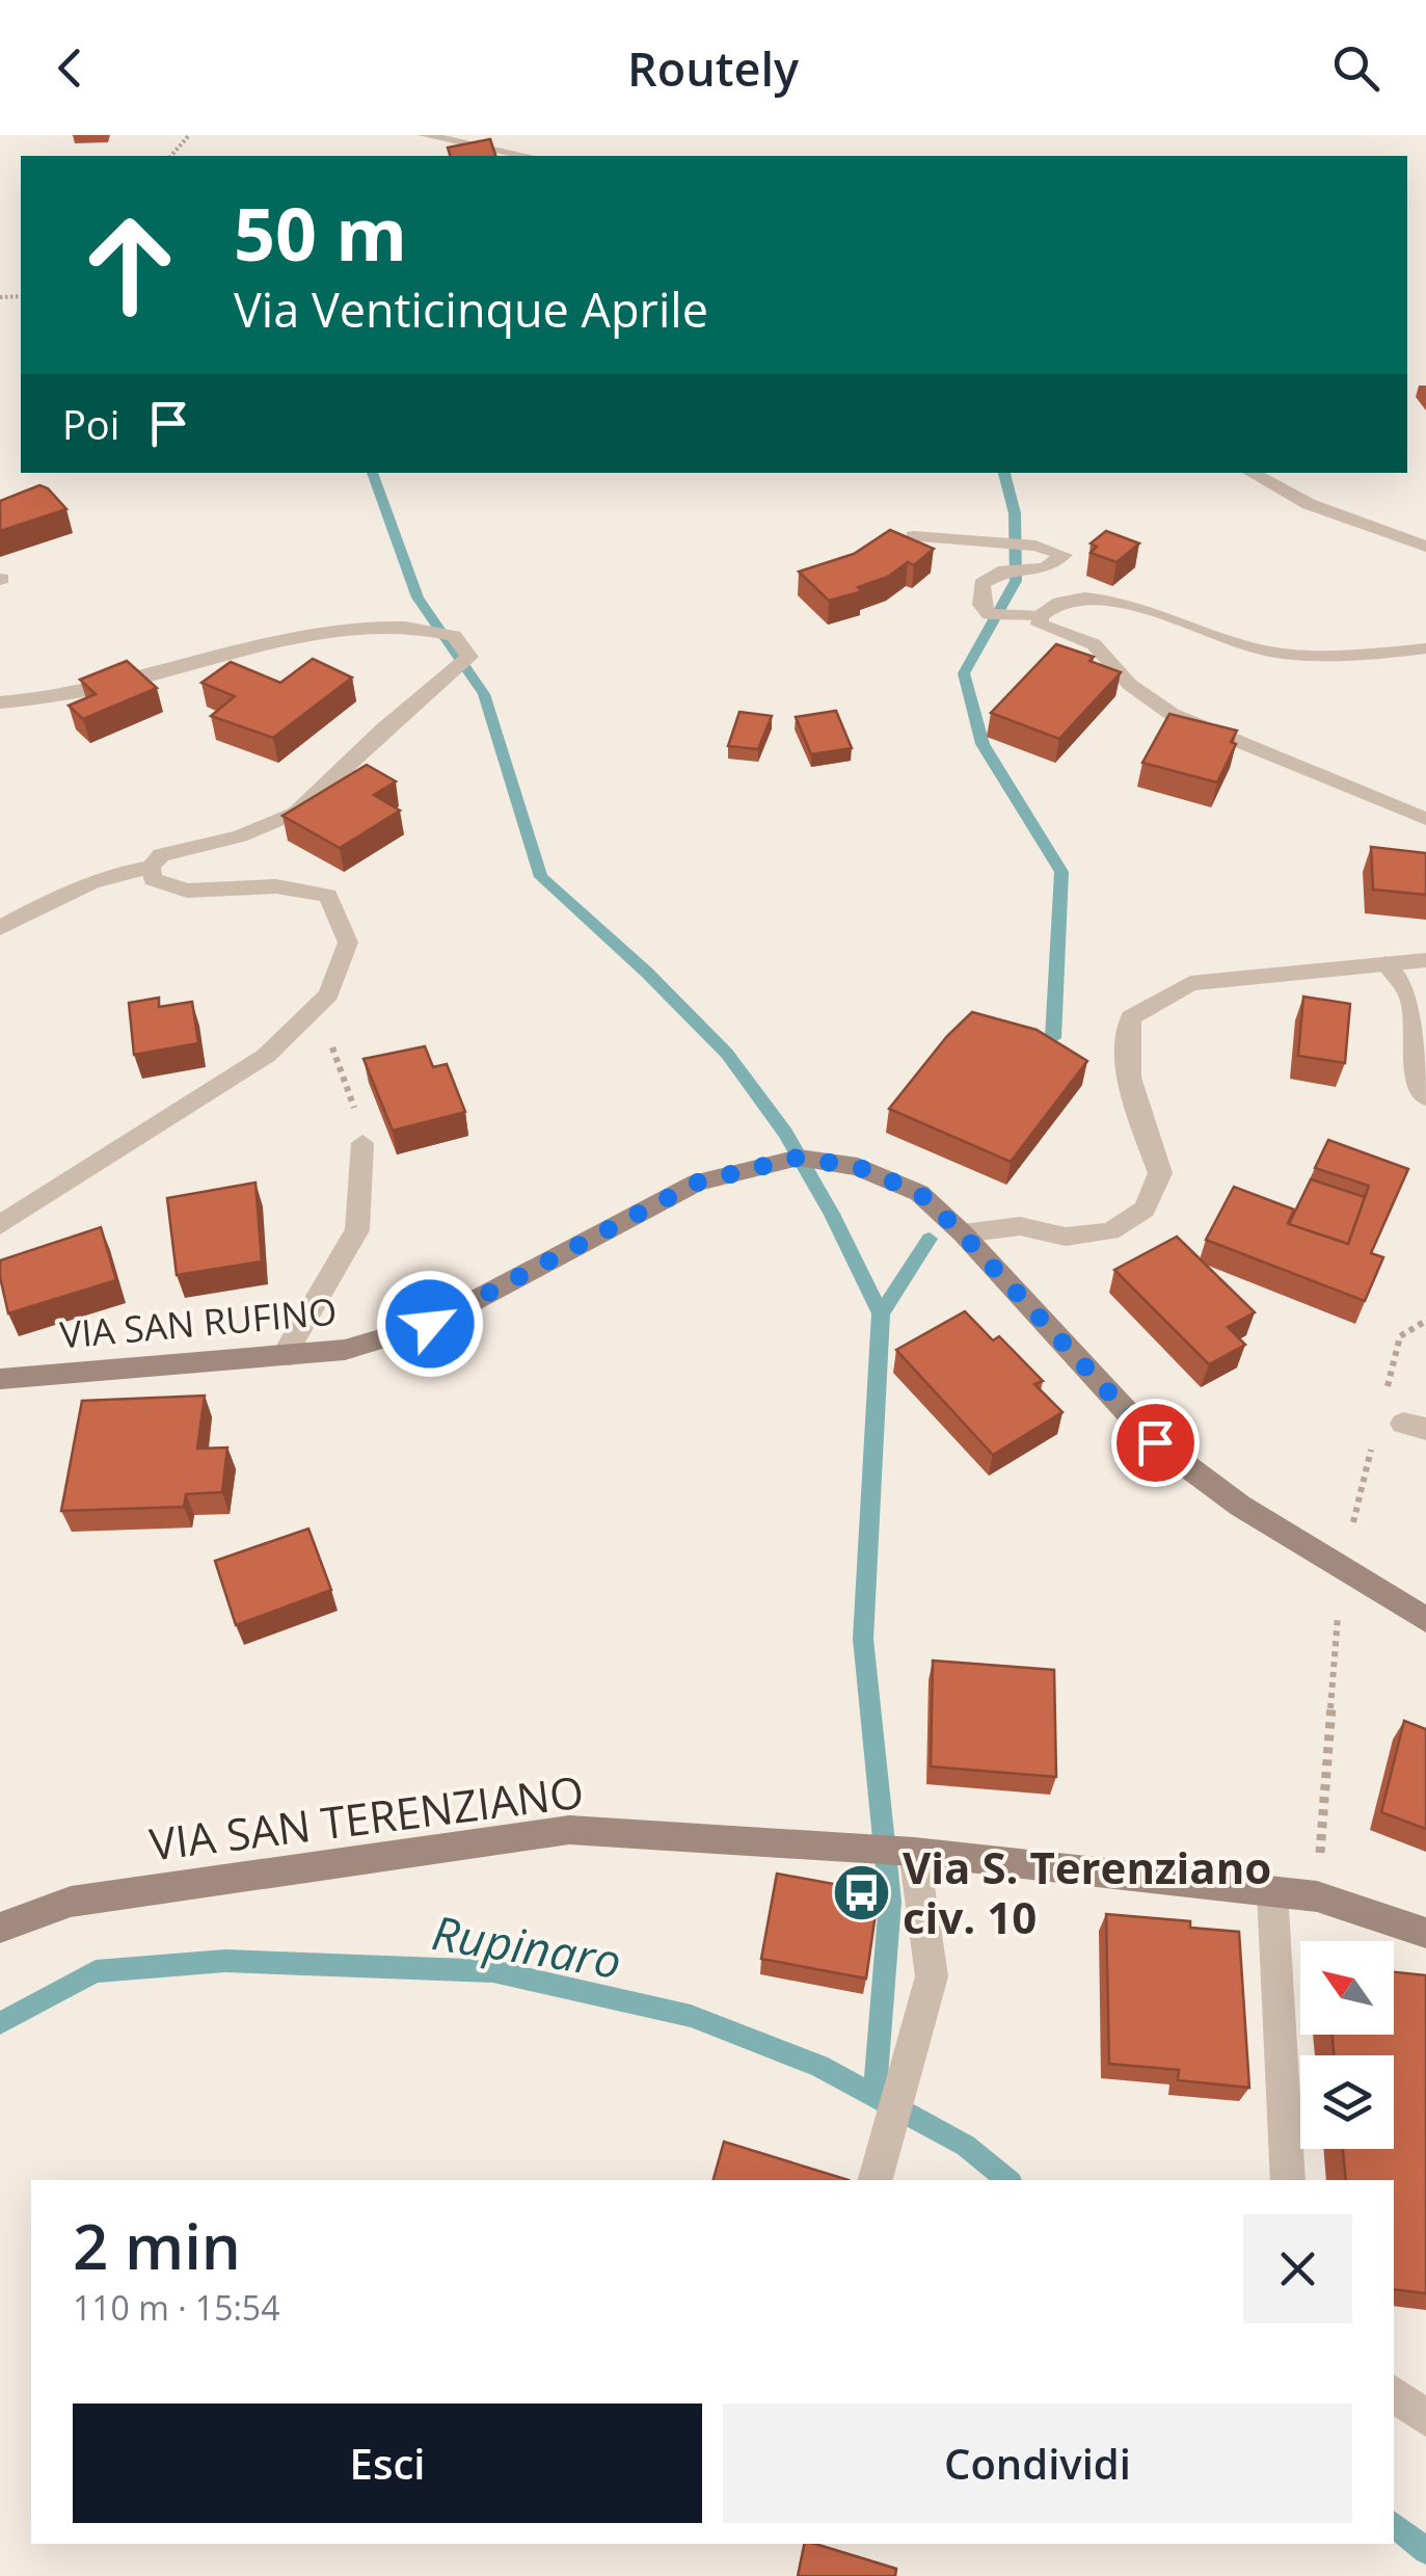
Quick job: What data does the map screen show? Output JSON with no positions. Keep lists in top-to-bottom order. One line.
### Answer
{"streets":{"main road":["VIA SAN RUFINO","VIA SAN TERENZIANO"]},"water":["Rupinaro"],"places":{"bus stop":["Via S. Terenziano civ. 10"]},"north":"top left","page":{"header":"Routely","turn":["50 m","Via Venticinque Aprile"],"then":"Poi","heading":["2 min","110 m · 15:54"],"buttons":["Esci","Condividi"]}}
